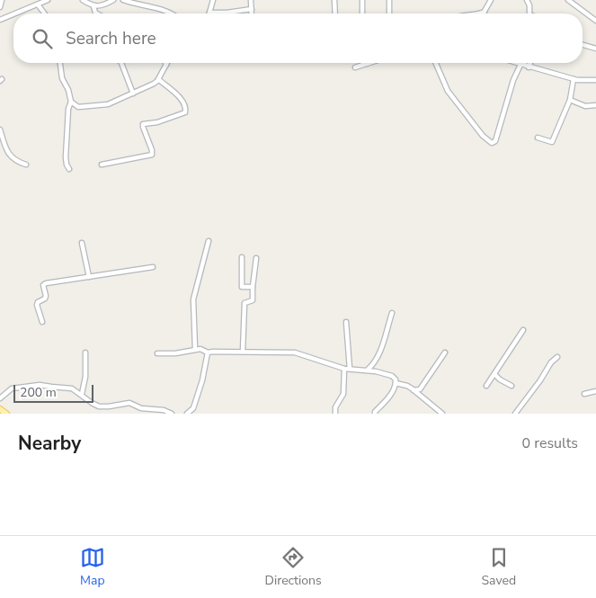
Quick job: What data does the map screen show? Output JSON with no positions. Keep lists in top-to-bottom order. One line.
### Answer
{"scale_bar":"200 m","page":{"search":"Search here","scale":"200 m","heading":["Nearby","0 results"],"nav":["Map","Directions","Saved"]}}
